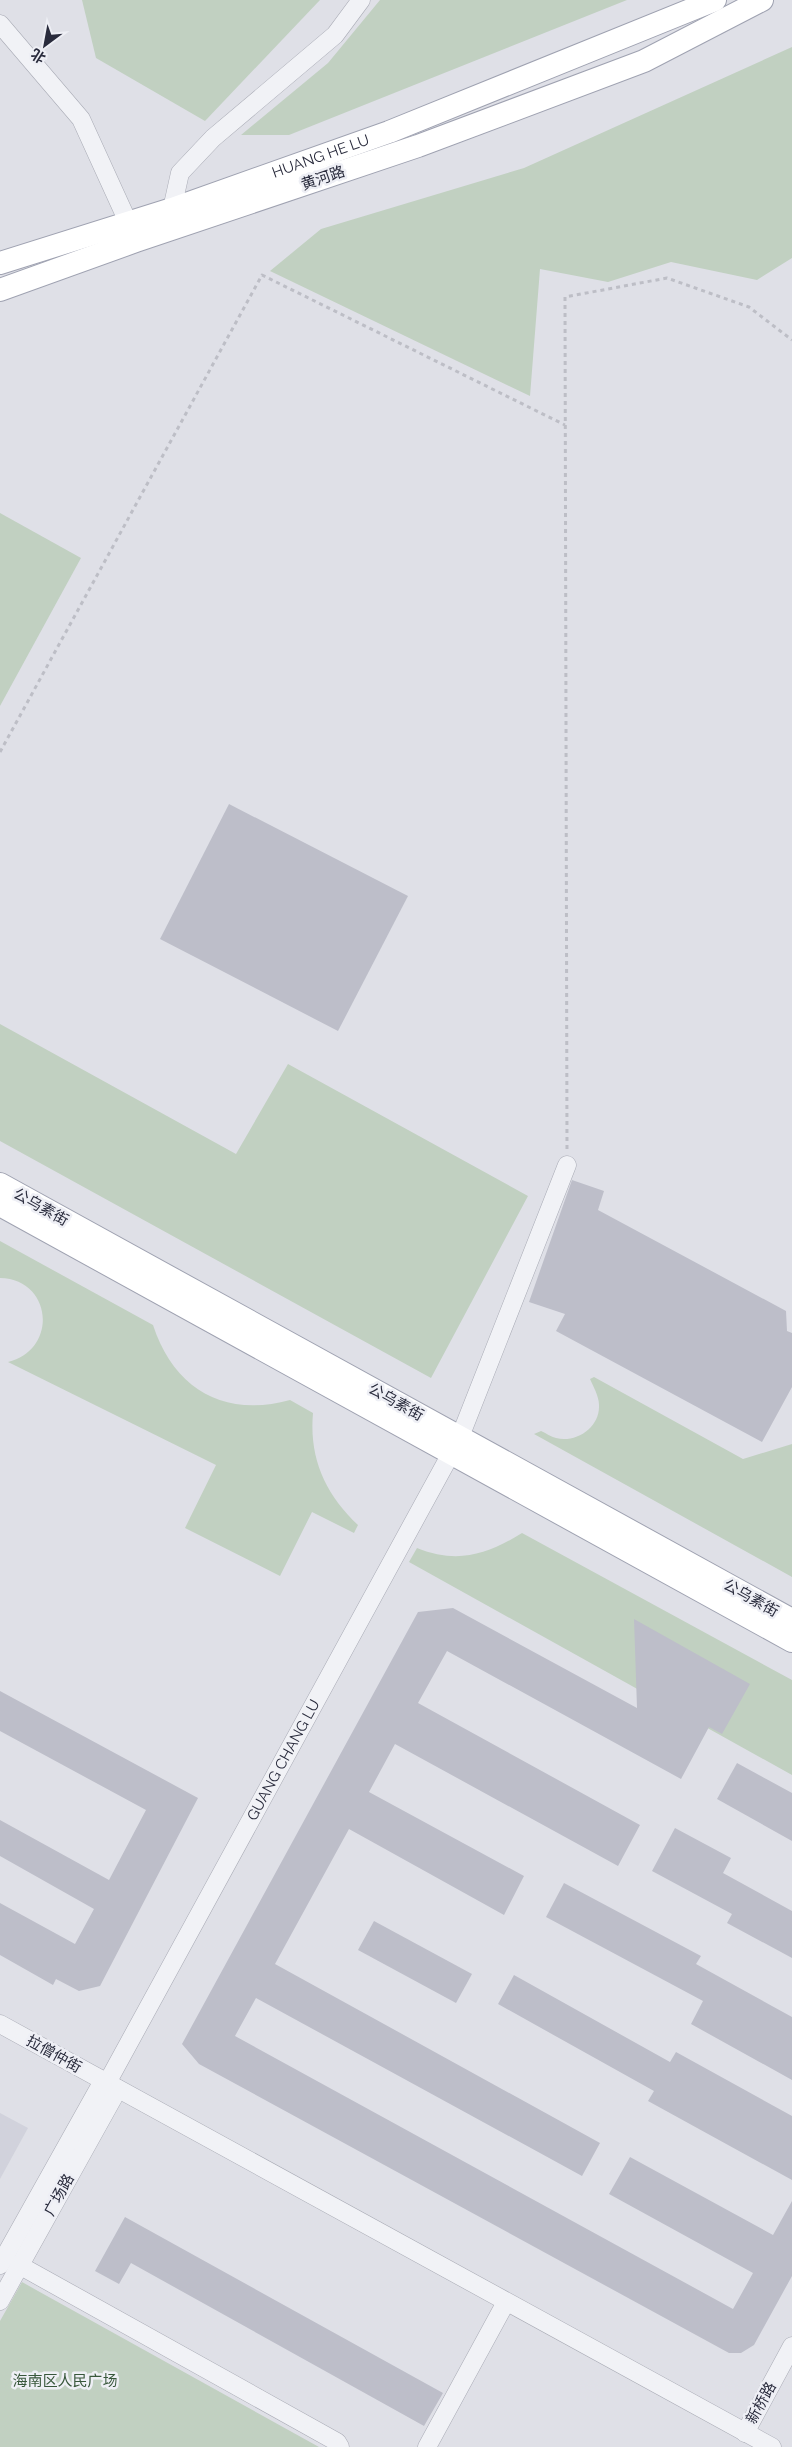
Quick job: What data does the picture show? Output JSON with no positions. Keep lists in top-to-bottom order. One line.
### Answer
{"streets":{"main road":["HUANG HE LU","黄河路","公乌素街"],"street":["GUANG CHANG LU","拉僧仲街","广场路","新桥路"]},"crossings":[["HUANG HE LU","黄河路"],["公乌素街","GUANG CHANG LU"],["GUANG CHANG LU","拉僧仲街"],["GUANG CHANG LU","广场路"],["拉僧仲街","广场路"],["拉僧仲街","新桥路"]],"parks":["海南区人民广场"],"north":"bottom left"}
